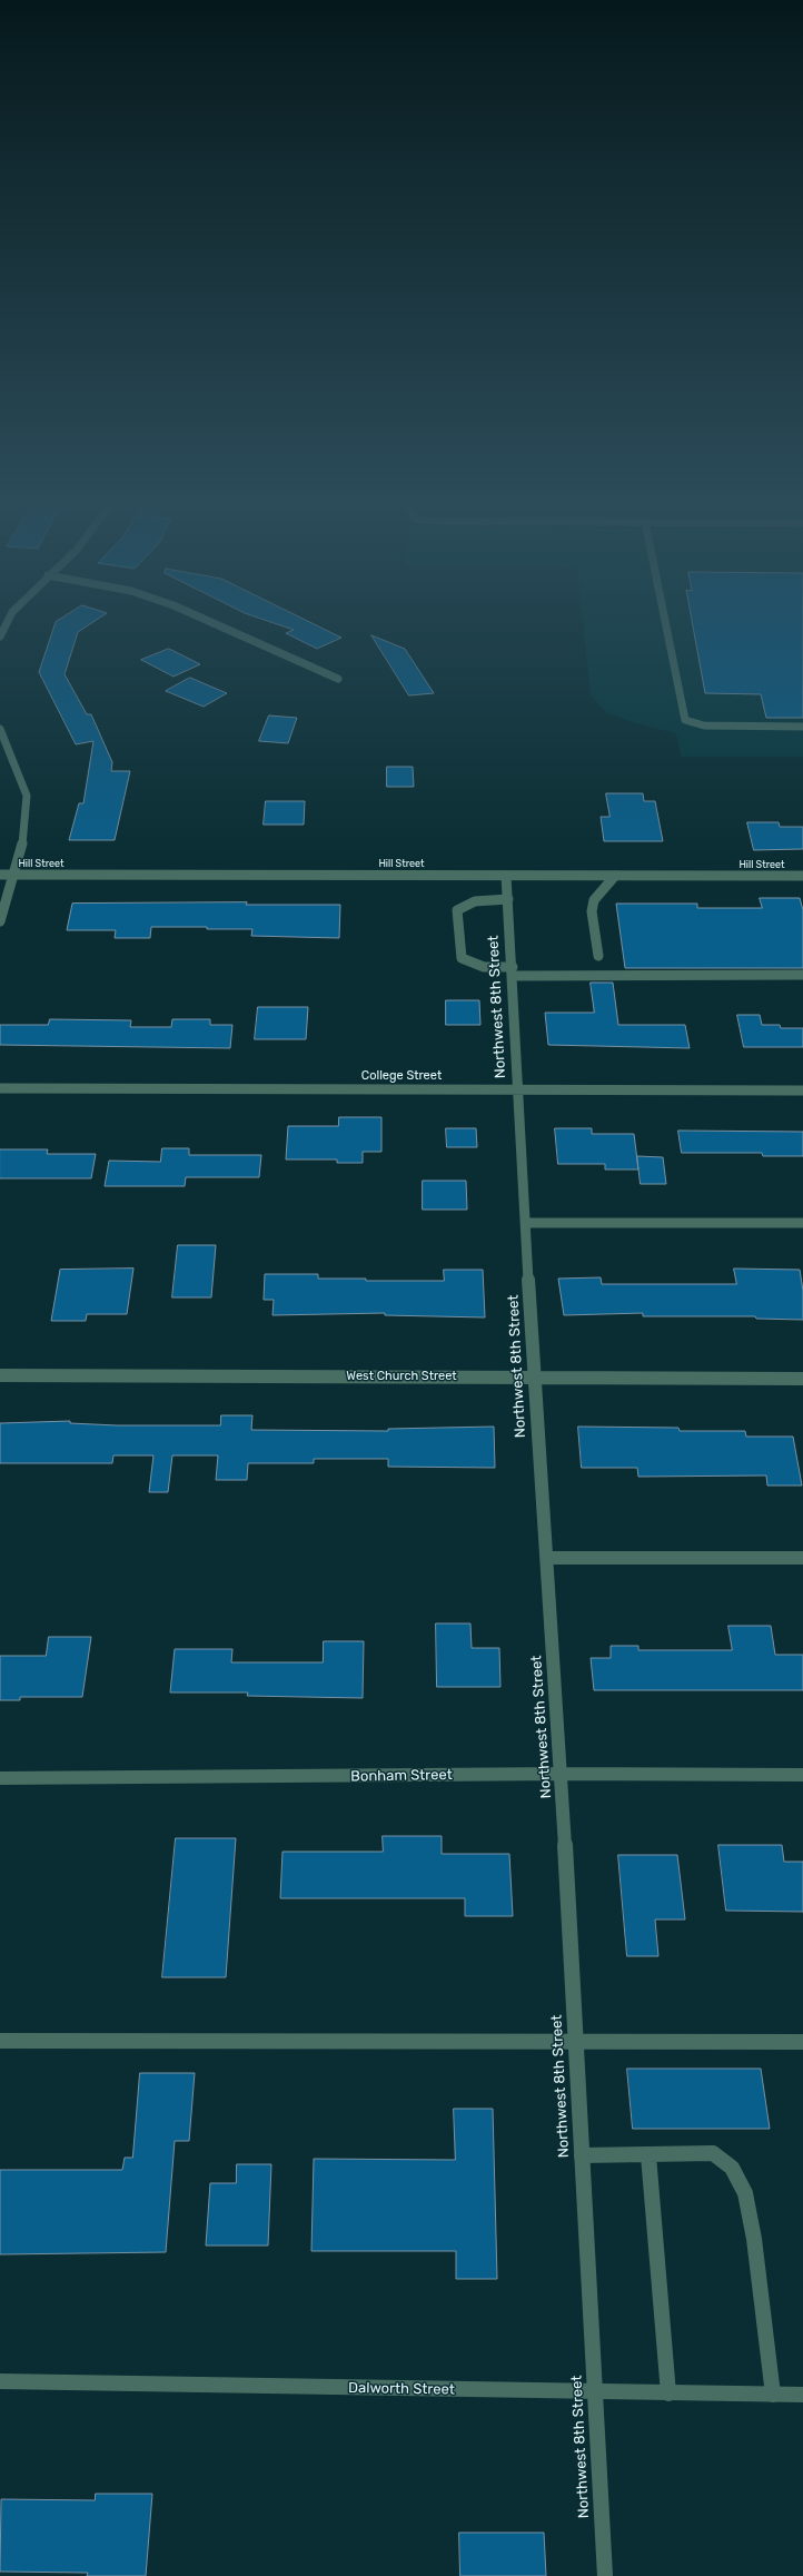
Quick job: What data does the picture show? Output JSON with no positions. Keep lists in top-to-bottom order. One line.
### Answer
{"streets":{"street":["Hill Street","Northwest 8th Street","College Street","West Church Street","Bonham Street","Dalworth Street"]},"crossings":[["Hill Street","Northwest 8th Street"],["Northwest 8th Street","College Street"],["Northwest 8th Street","West Church Street"],["Northwest 8th Street","Bonham Street"],["Northwest 8th Street","Dalworth Street"]]}
